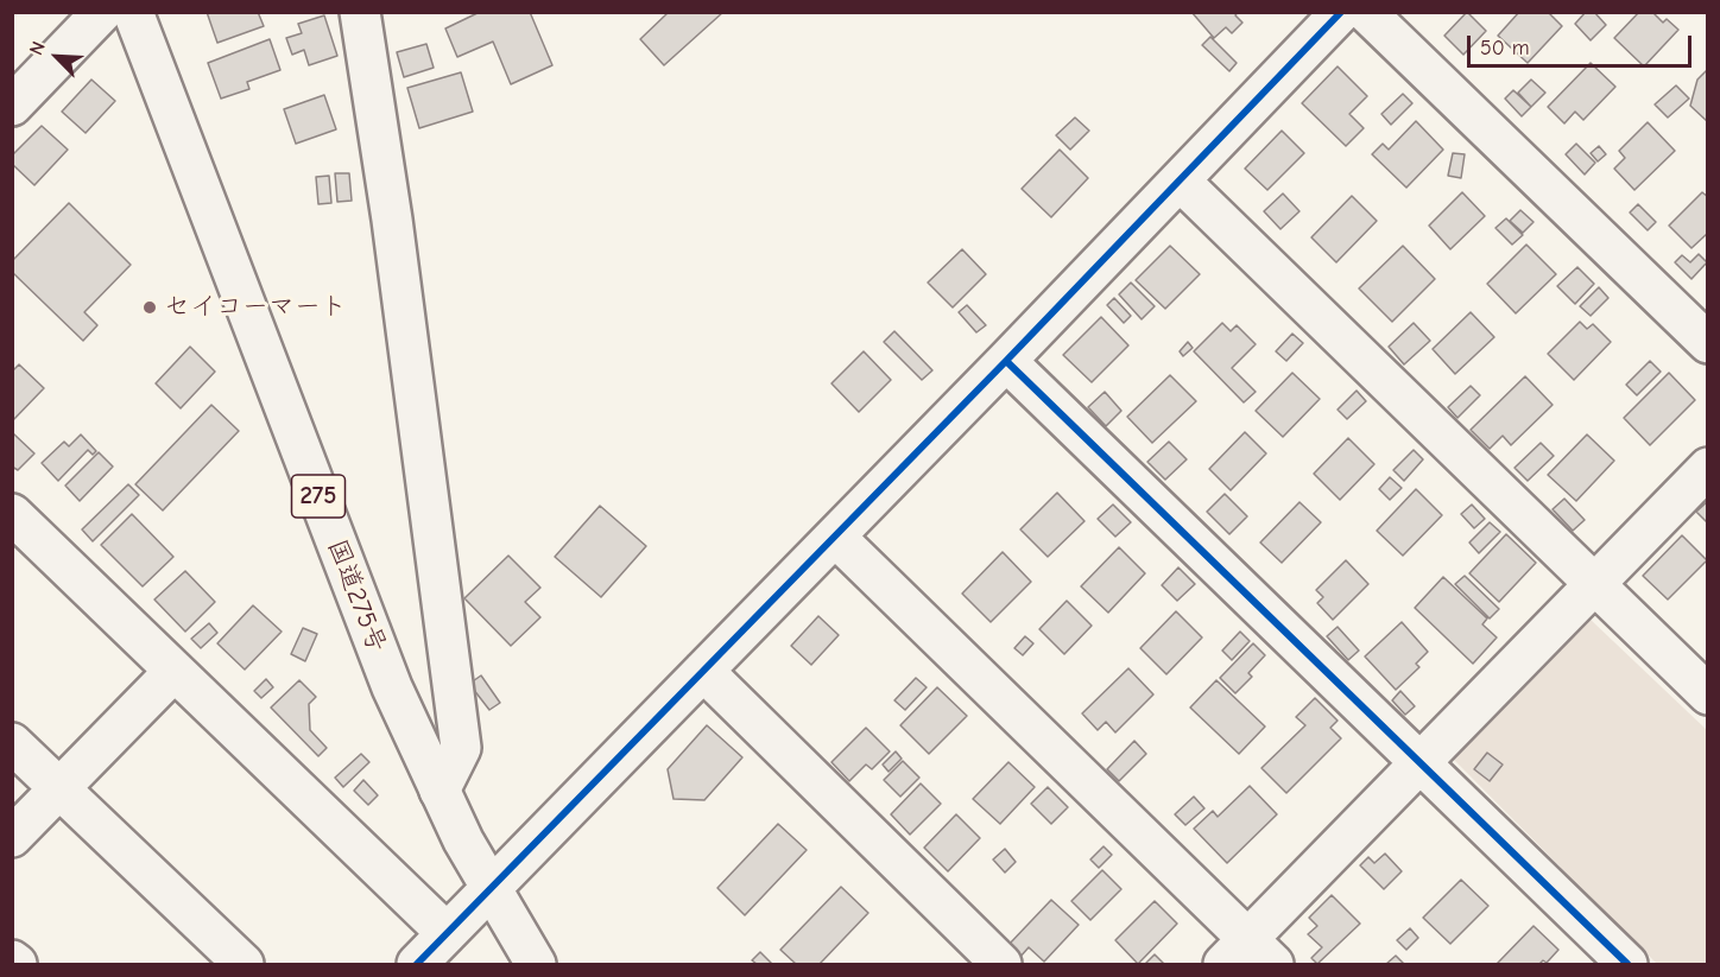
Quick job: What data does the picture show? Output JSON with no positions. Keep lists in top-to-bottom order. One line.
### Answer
{"streets":{"main road":["275","国道275号"]},"places":["セイコーマート"],"scale_bar":"50 m","north":"top left"}
